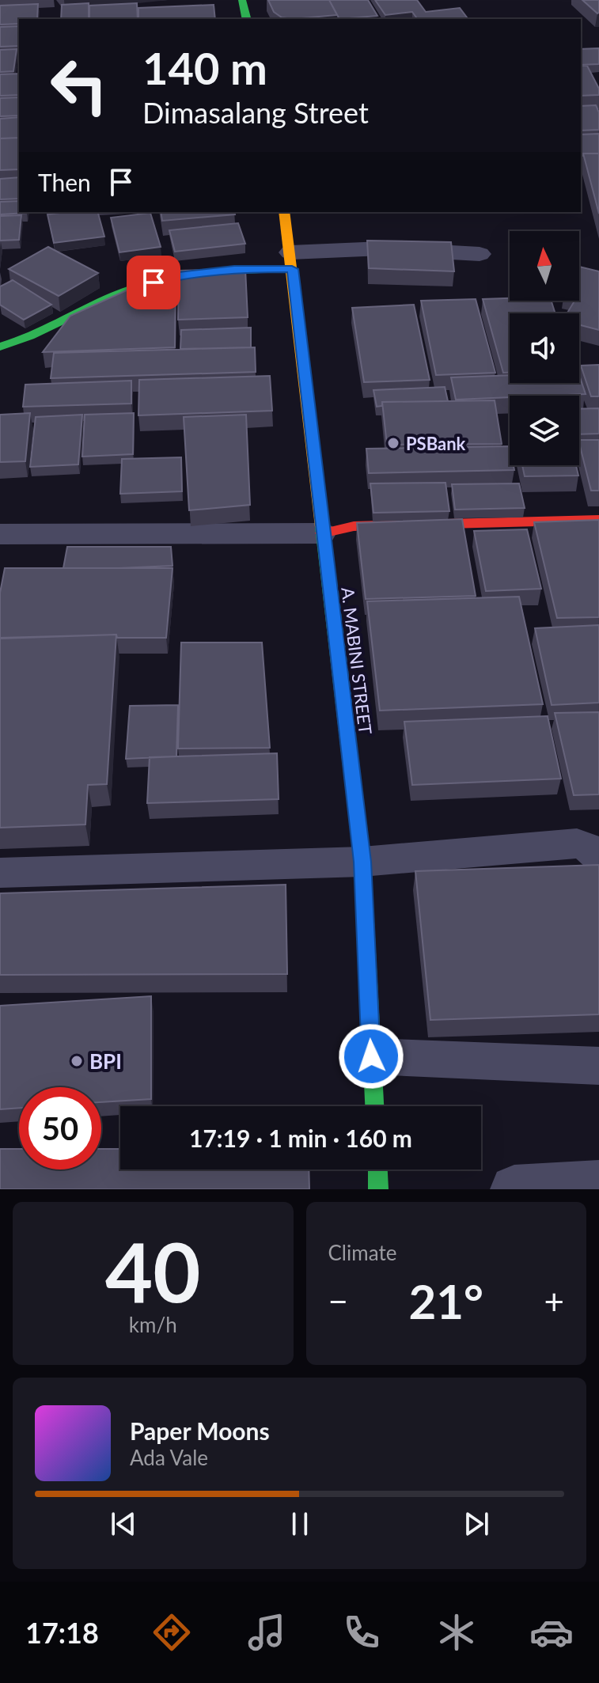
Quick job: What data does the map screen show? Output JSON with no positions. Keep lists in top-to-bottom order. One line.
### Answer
{"streets":{"main road":["A. MABINI STREET"]},"places":["PSBank","BPI"],"north":"top","page":{"turn":["140 m","Dimasalang Street"],"then":"Then","limit":"50","trip":"17:19 · 1 min · 160 m","tile":[["40","km/h"],"Climate"],"heat":["−","21°","+"],"song":["Paper Moons","Ada Vale"],"tabs":"17:18"}}
